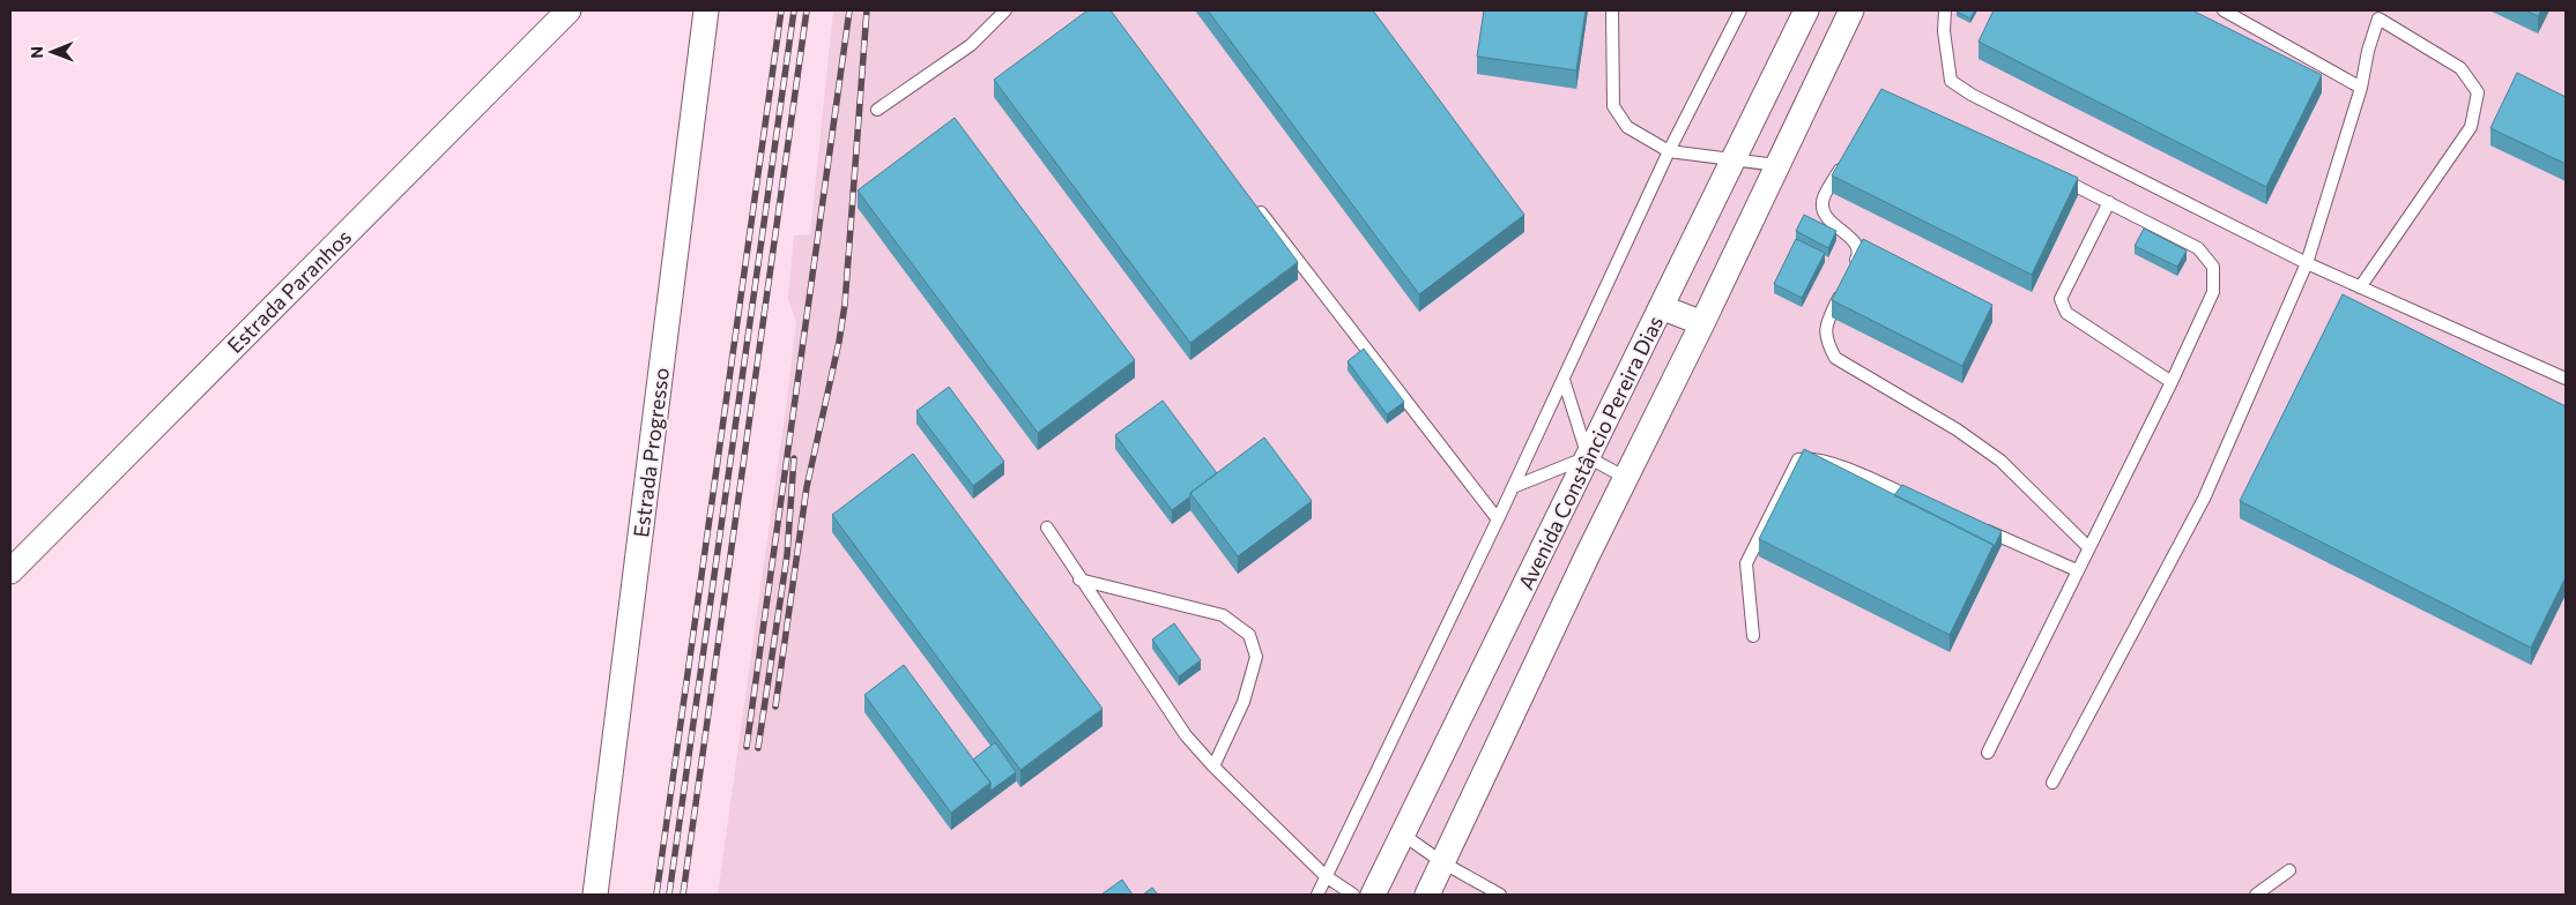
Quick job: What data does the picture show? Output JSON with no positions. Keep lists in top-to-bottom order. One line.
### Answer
{"streets":{"street":["Estrada Paranhos","Estrada Progresso","Avenida Constâncio Pereira Dias"]},"north":"left"}
